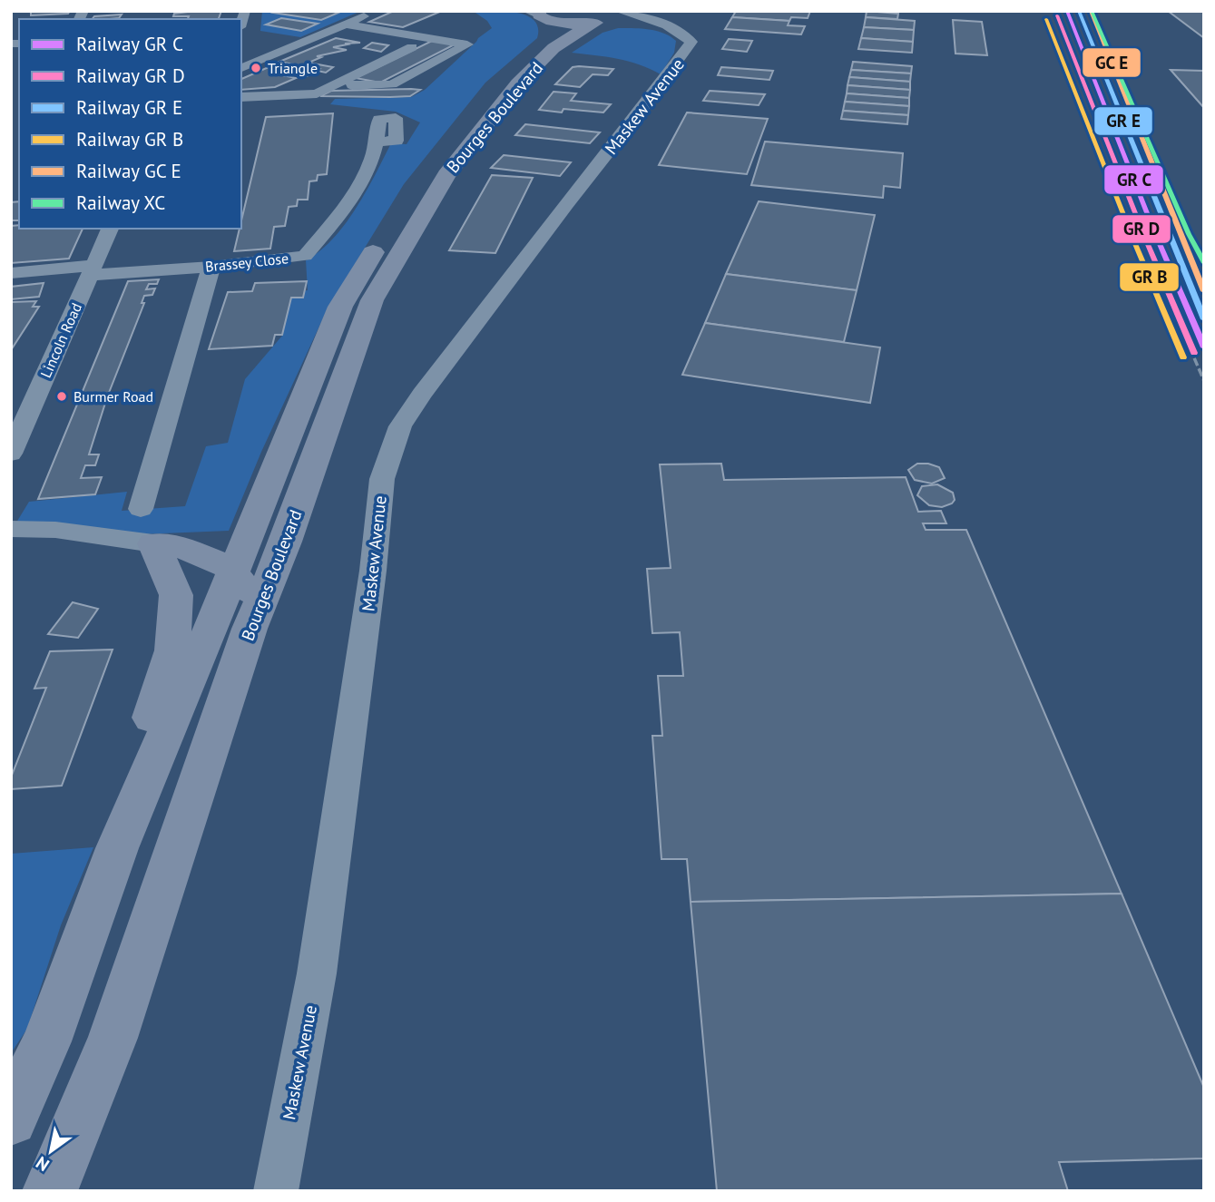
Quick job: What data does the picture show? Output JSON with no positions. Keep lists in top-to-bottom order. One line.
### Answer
{"streets":{"main road":["Bourges Boulevard"],"street":["Maskew Avenue","Brassey Close","Lincoln Road"]},"crossings":[["Maskew Avenue","Bourges Boulevard"],["Brassey Close","Lincoln Road"]],"places":["Triangle","Burmer Road"],"lines":["rail line XC"],"legend":["Railway GR C","Railway GR D","Railway GR E","Railway GR B","Railway GC E","Railway XC"],"north":"bottom left"}
